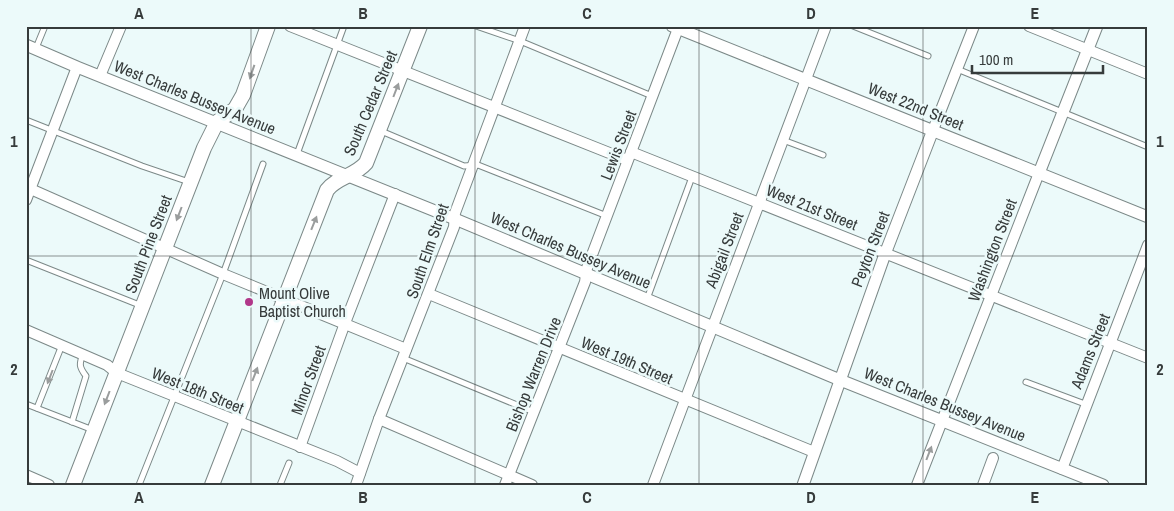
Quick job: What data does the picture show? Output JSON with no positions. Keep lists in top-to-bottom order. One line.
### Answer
{"streets":{"main road":["South Cedar Street","South Pine Street"],"street":["West Charles Bussey Avenue","West 22nd Street","Lewis Street","West 21st Street","Peyton Street","Abigail Street","Washington Street","South Elm Street","Adams Street","West 19th Street","Bishop Warren Drive","Minor Street","West 18th Street"]},"crossings":[["West Charles Bussey Avenue","South Cedar Street"],["West Charles Bussey Avenue","Lewis Street"],["West Charles Bussey Avenue","South Pine Street"],["West Charles Bussey Avenue","Peyton Street"],["West Charles Bussey Avenue","Abigail Street"],["West Charles Bussey Avenue","Washington Street"],["West Charles Bussey Avenue","South Elm Street"],["West Charles Bussey Avenue","Adams Street"],["West Charles Bussey Avenue","Bishop Warren Drive"],["West Charles Bussey Avenue","Minor Street"],["South Cedar Street","West 21st Street"],["South Cedar Street","West 18th Street"],["West 22nd Street","Lewis Street"],["West 22nd Street","Peyton Street"],["West 22nd Street","Abigail Street"],["West 22nd Street","Washington Street"],["Lewis Street","West 21st Street"],["Lewis Street","Bishop Warren Drive"],["West 21st Street","Peyton Street"],["West 21st Street","Abigail Street"],["West 21st Street","Washington Street"],["West 21st Street","South Elm Street"],["West 21st Street","Adams Street"],["South Pine Street","West 18th Street"],["Peyton Street","West 19th Street"],["Abigail Street","West 19th Street"],["South Elm Street","West 19th Street"],["South Elm Street","West 18th Street"],["West 19th Street","Bishop Warren Drive"],["Minor Street","West 18th Street"]],"one_way":["South Cedar Street","South Pine Street"],"places":["Mount Olive Baptist Church"],"scale_bar":"100 m","grid":{"columns":["A","B","C","D","E"],"rows":["1","2"]}}
